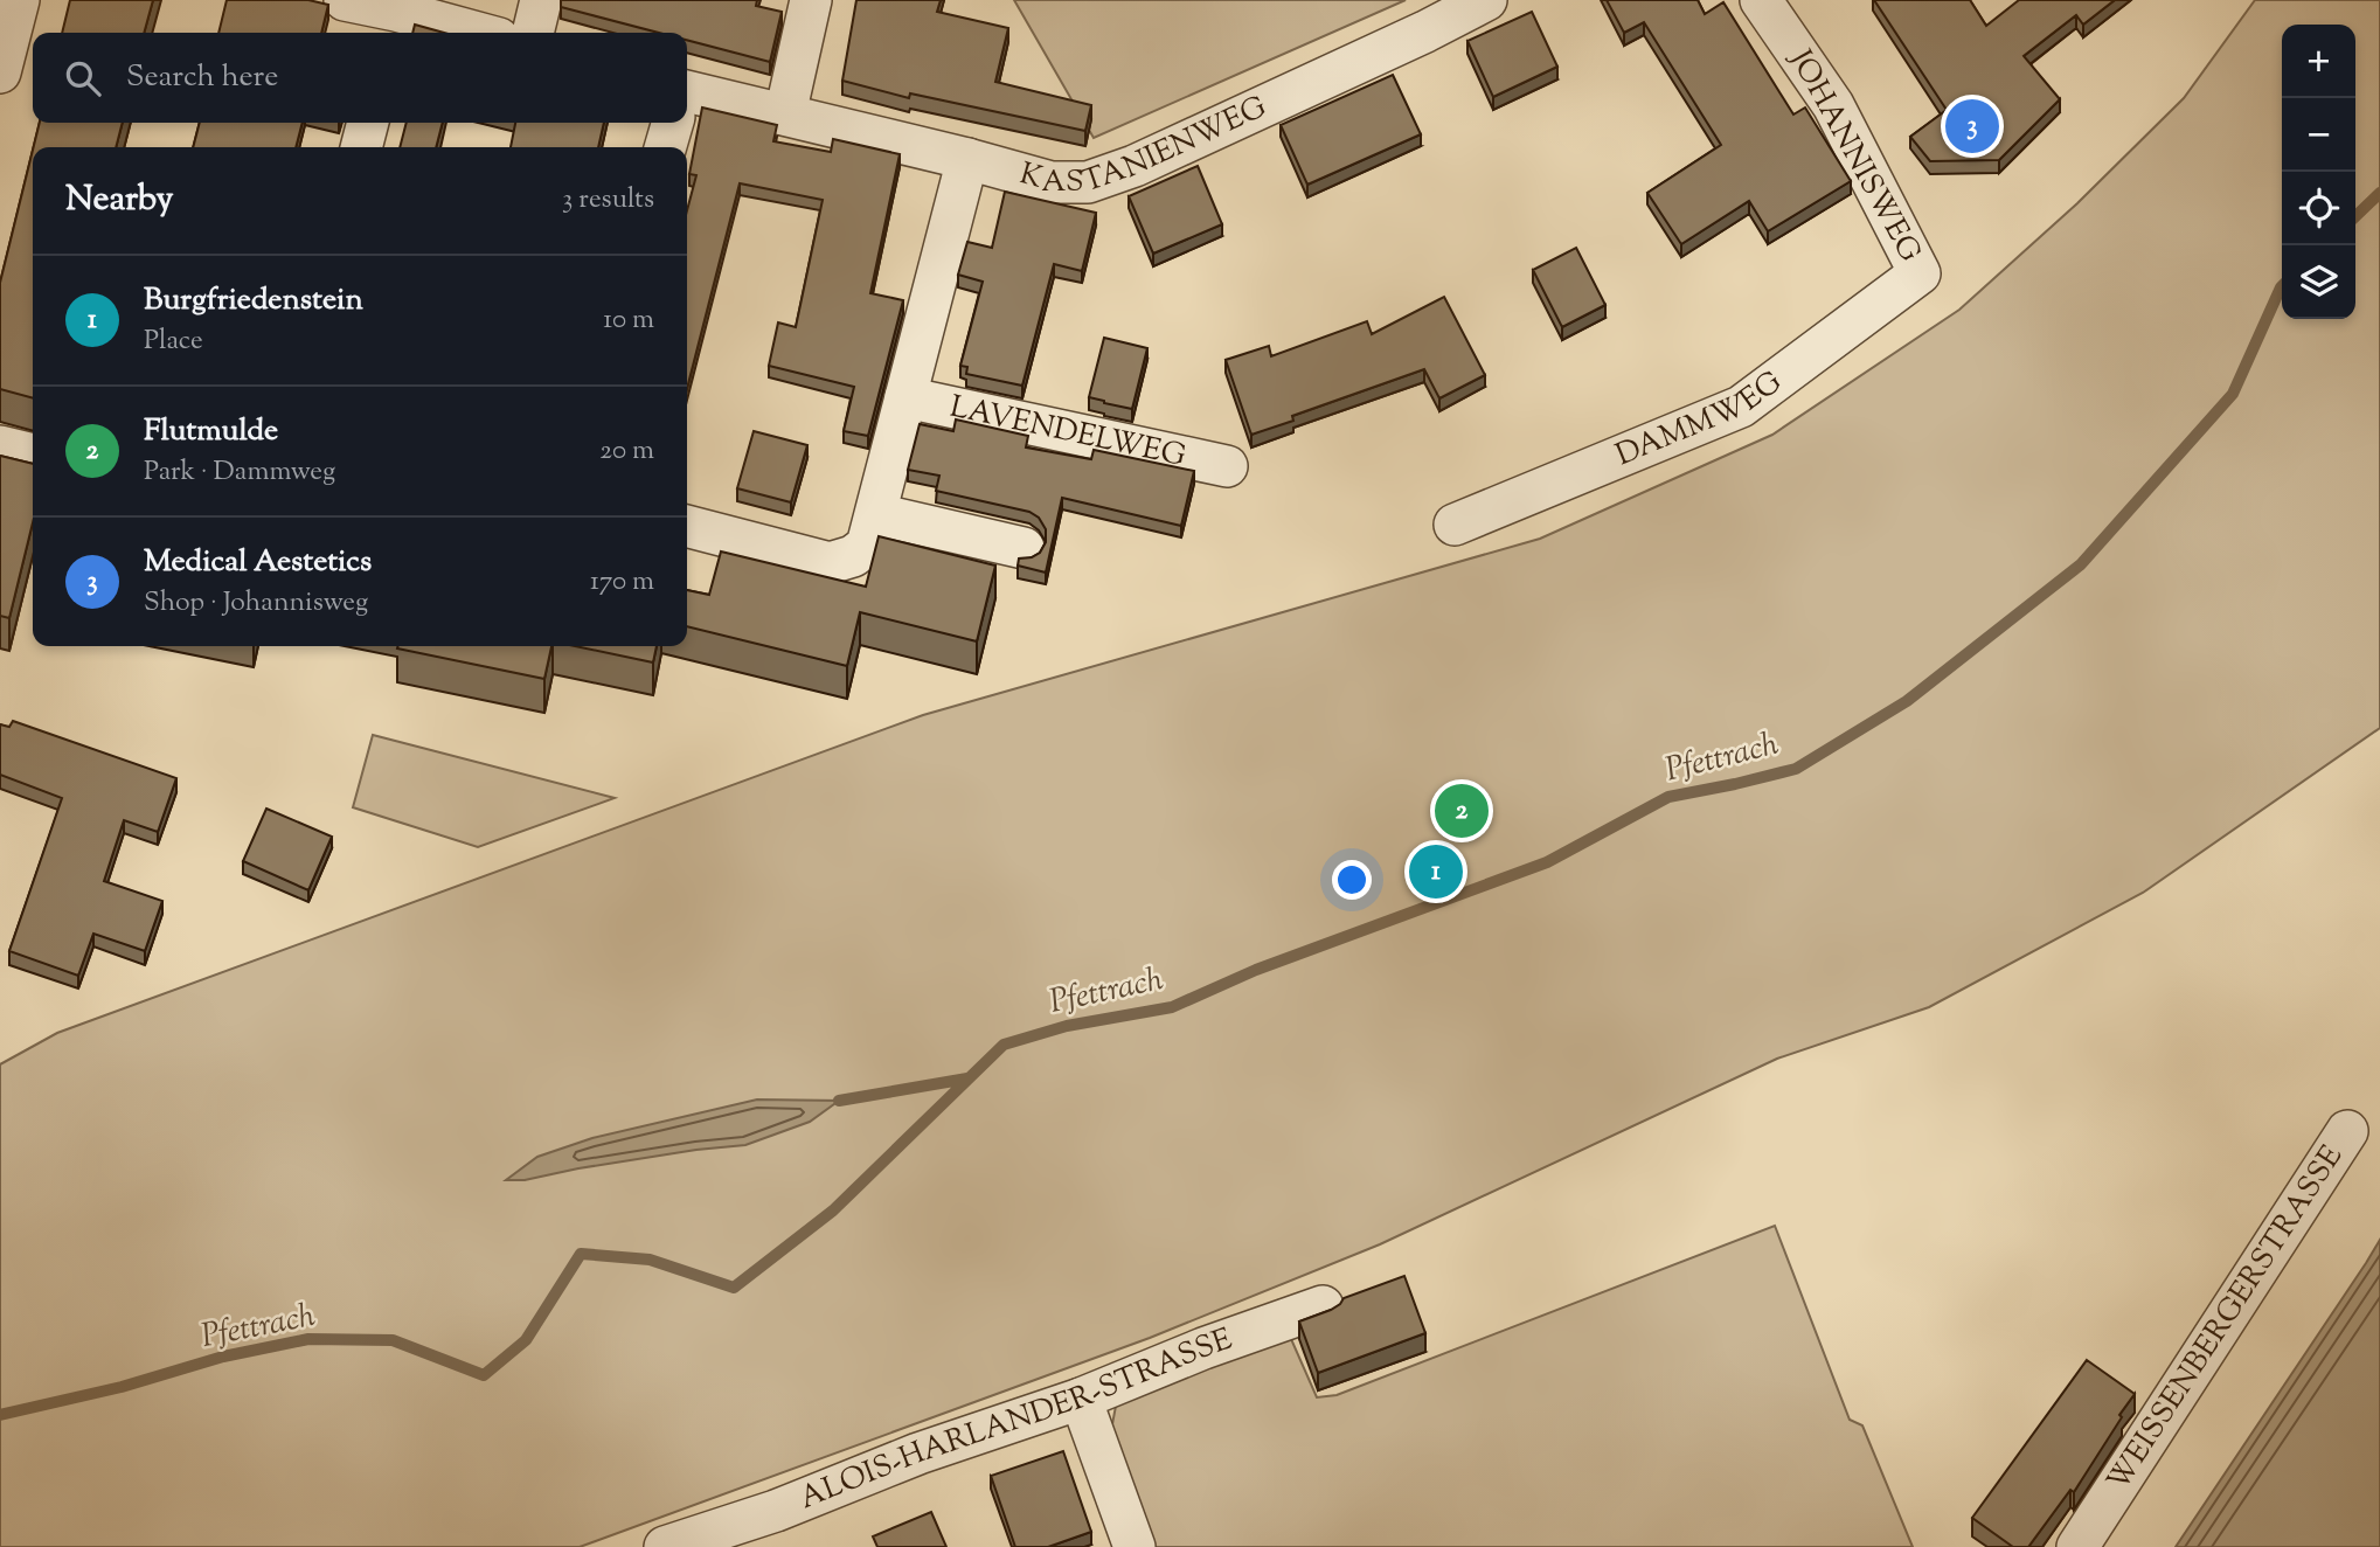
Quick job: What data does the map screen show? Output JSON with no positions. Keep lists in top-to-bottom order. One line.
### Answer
{"streets":{"street":["KASTANIENWEG","JOHANNISWEG","DAMMWEG","LAVENDELWEG","WEISSENBERGERSTRASSE","ALOIS-HARLANDER-STRASSE"]},"crossings":[["KASTANIENWEG","LAVENDELWEG"],["JOHANNISWEG","DAMMWEG"]],"water":["Pfettrach"],"page":{"map_buttons":["+","−"],"search":"Search here","pins":["3","2","1"],"heading":["Nearby","3 results"],"list":[{"mark":"1","name":"Burgfriedenstein","note":"Place","value":"10 m"},{"mark":"2","name":"Flutmulde","note":"Park · Dammweg","value":"20 m"},{"mark":"3","name":"Medical Aestetics","note":"Shop · Johannisweg","value":"170 m"}]}}
